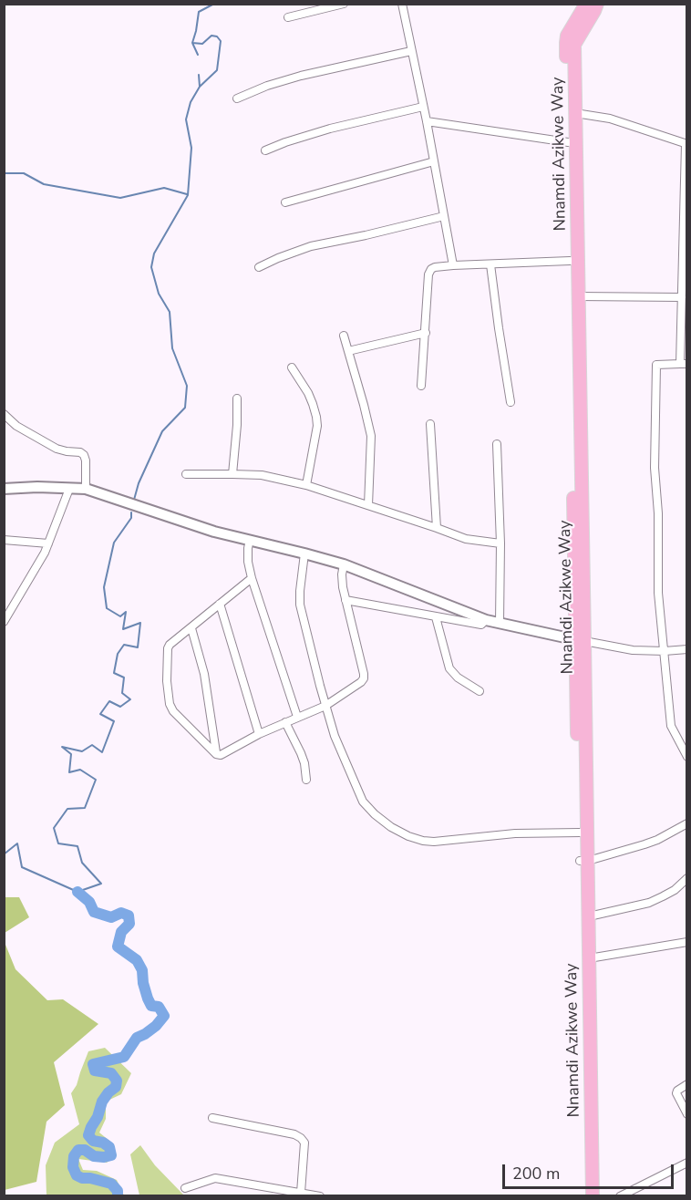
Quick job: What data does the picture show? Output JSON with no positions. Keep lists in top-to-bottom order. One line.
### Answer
{"streets":{"highway":["Nnamdi Azikwe Way"]},"scale_bar":"200 m"}
